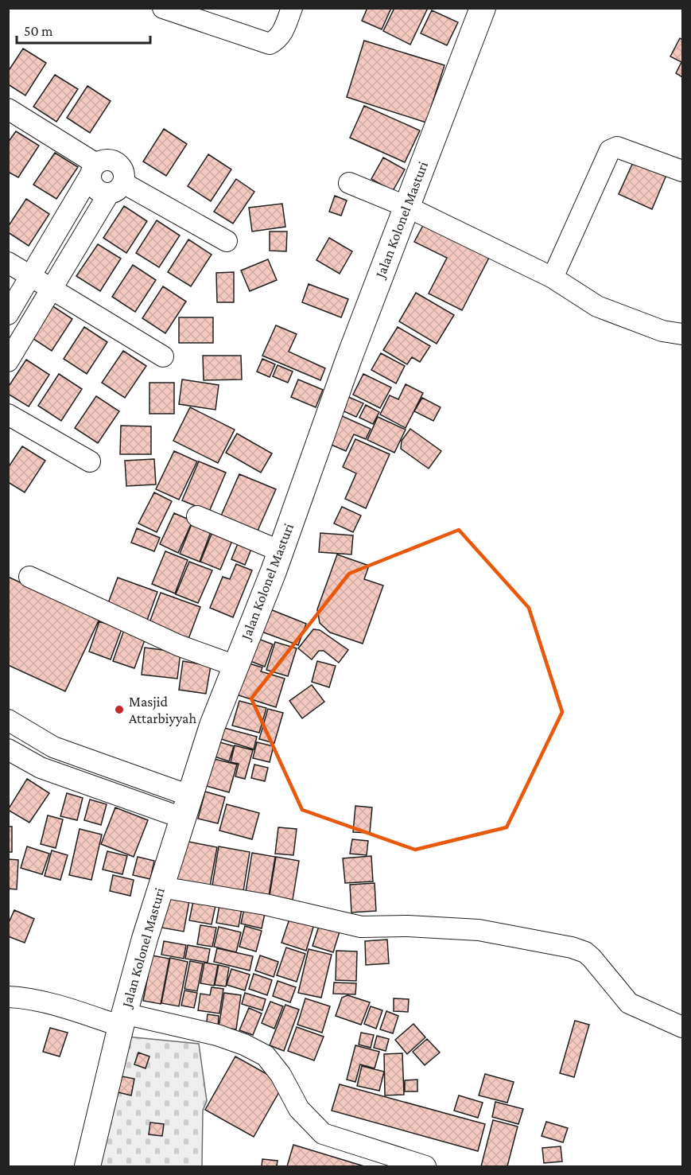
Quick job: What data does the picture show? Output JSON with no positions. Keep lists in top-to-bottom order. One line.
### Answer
{"streets":{"main road":["Jalan Kolonel Masturi"]},"places":["Masjid Attarbiyyah"],"scale_bar":"50 m"}
